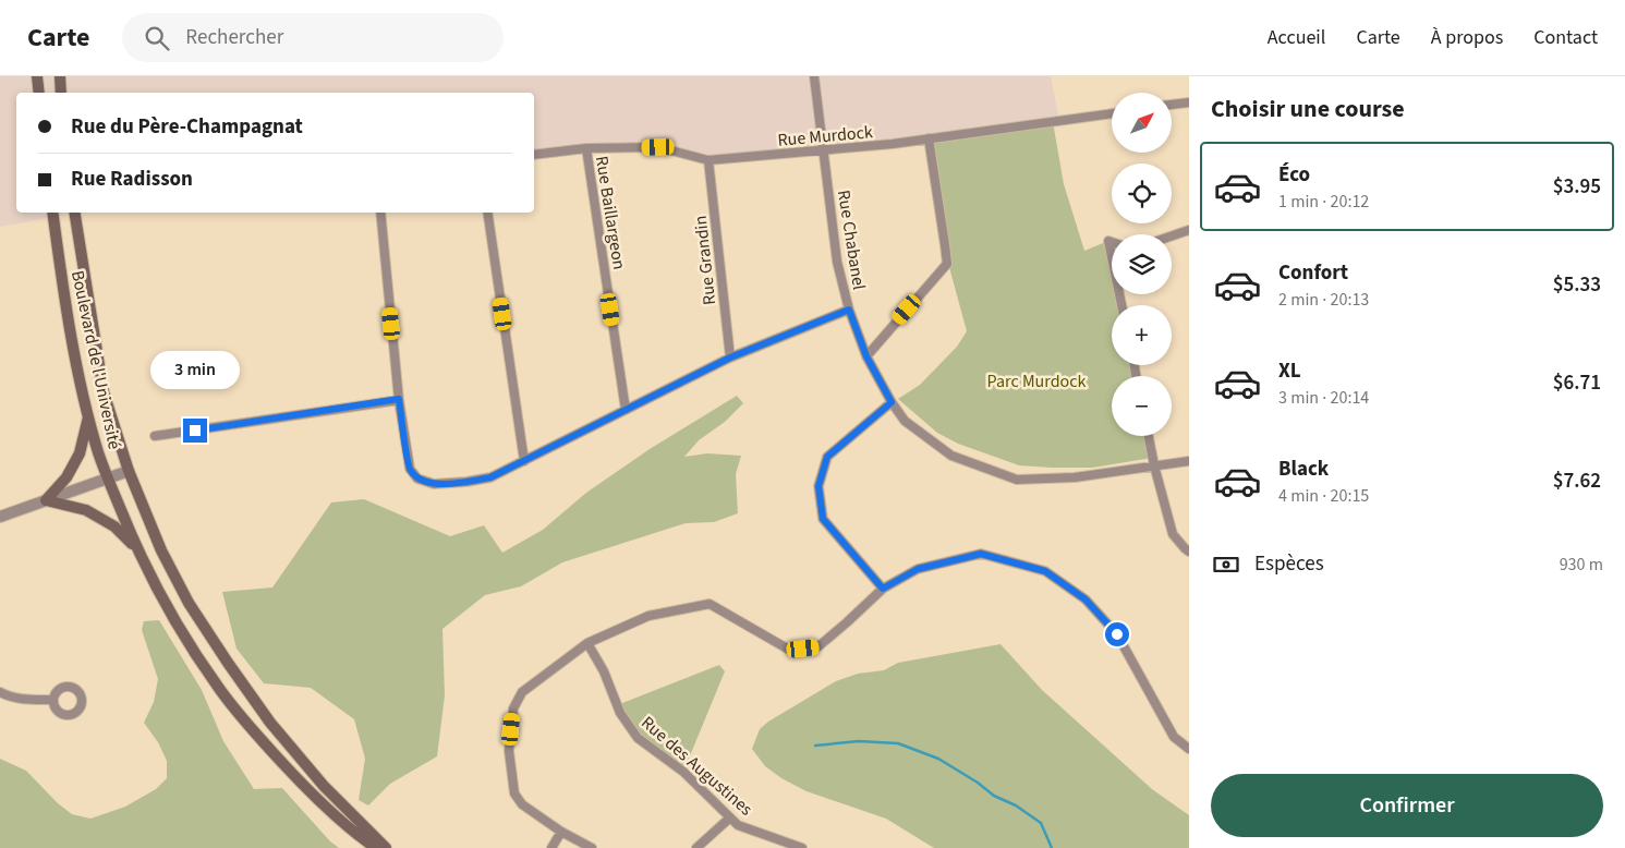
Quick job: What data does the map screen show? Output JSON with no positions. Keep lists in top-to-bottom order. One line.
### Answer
{"streets":{"main road":["Boulevard de l'Université"],"street":["Rue Murdock","Rue Baillargeon","Rue Chabanel","Rue Grandin","Rue des Augustines"]},"crossings":[["Rue Murdock","Rue Baillargeon"],["Rue Murdock","Rue Chabanel"],["Rue Murdock","Rue Grandin"]],"parks":["Parc Murdock"],"north":"top right","page":{"header":"Carte","search":"Rechercher","nav":["Accueil","Carte","À propos","Contact"],"heading":"Choisir une course","map_buttons":["+","−"],"banner":["Rue du Père-Champagnat","Rue Radisson"],"list":[{"name":"Éco","note":"1 min · 20:12","value":"$3.95"},{"name":"Confort","note":"2 min · 20:13","value":"$5.33"},{"name":"XL","note":"3 min · 20:14","value":"$6.71"},{"name":"Black","note":"4 min · 20:15","value":"$7.62"}],"bubble":"3 min","pay":["Espèces","930 m"],"buttons":"Confirmer"}}
